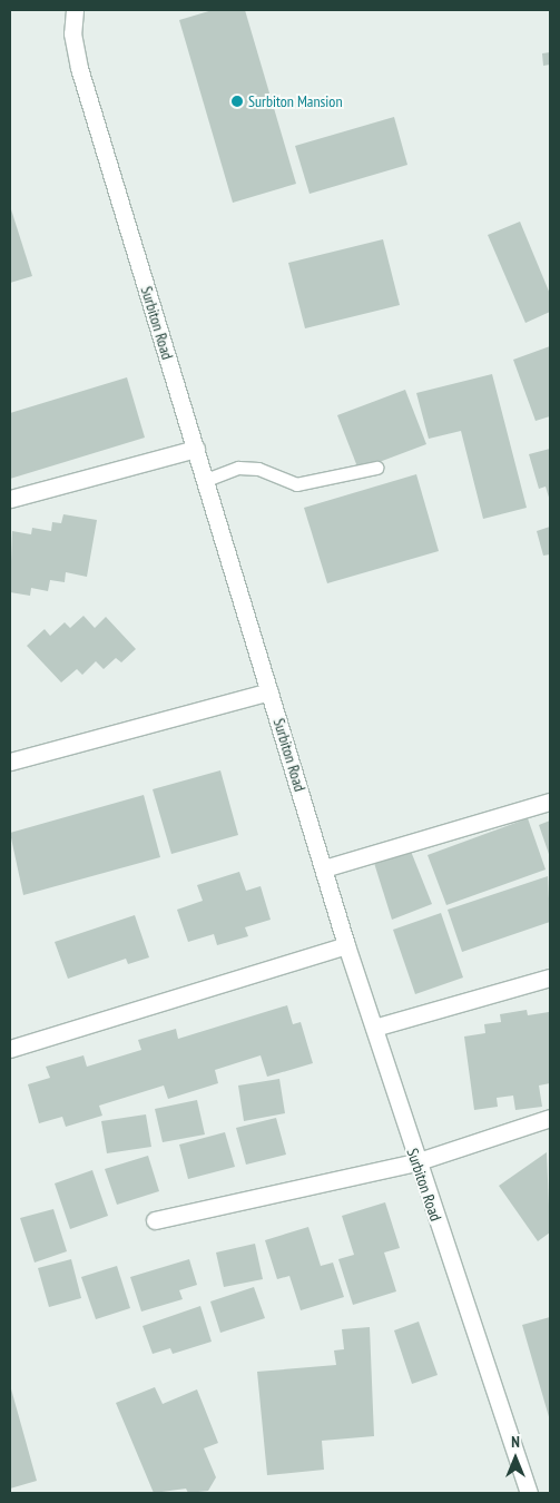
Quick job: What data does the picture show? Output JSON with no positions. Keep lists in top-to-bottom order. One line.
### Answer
{"streets":{"street":["Surbiton Road"]},"places":["Surbiton Mansion"],"north":"top"}
